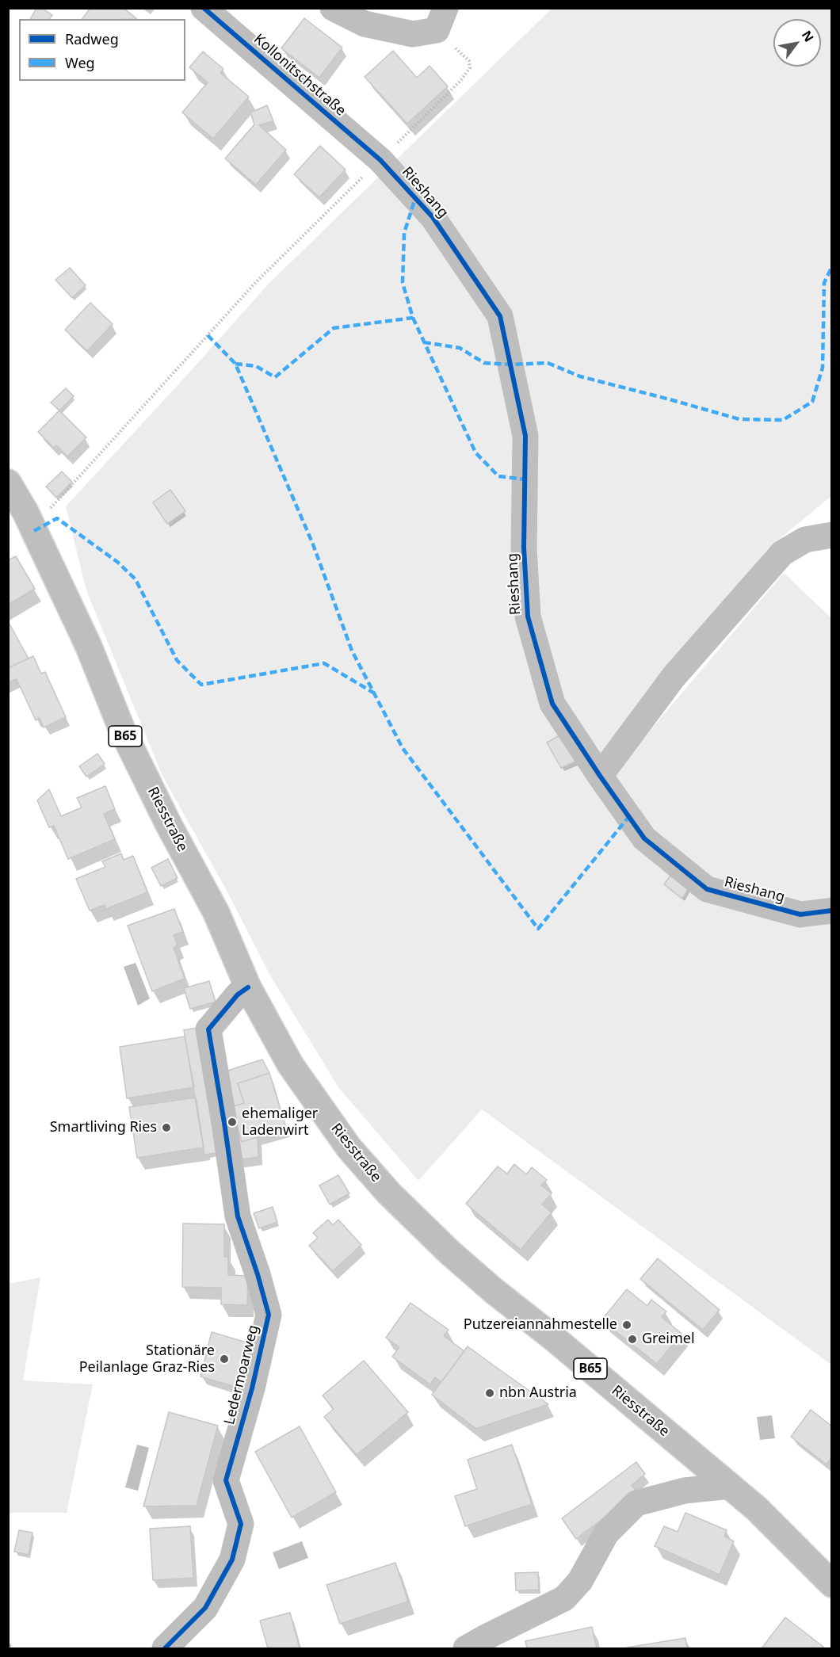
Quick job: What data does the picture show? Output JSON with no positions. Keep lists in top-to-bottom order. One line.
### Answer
{"streets":{"street":["Kollonitschstraße","Rieshang","B65","Riesstraße","Ledermoarweg"]},"crossings":[["Kollonitschstraße","Rieshang"],["Riesstraße","Ledermoarweg"]],"places":["ehemaliger Ladenwirt","Smartliving Ries","Putzereiannahmestelle","Greimel","Stationäre Peilanlage Graz-Ries","nbn Austria"],"legend":["Radweg","Weg"],"north":"top right"}
